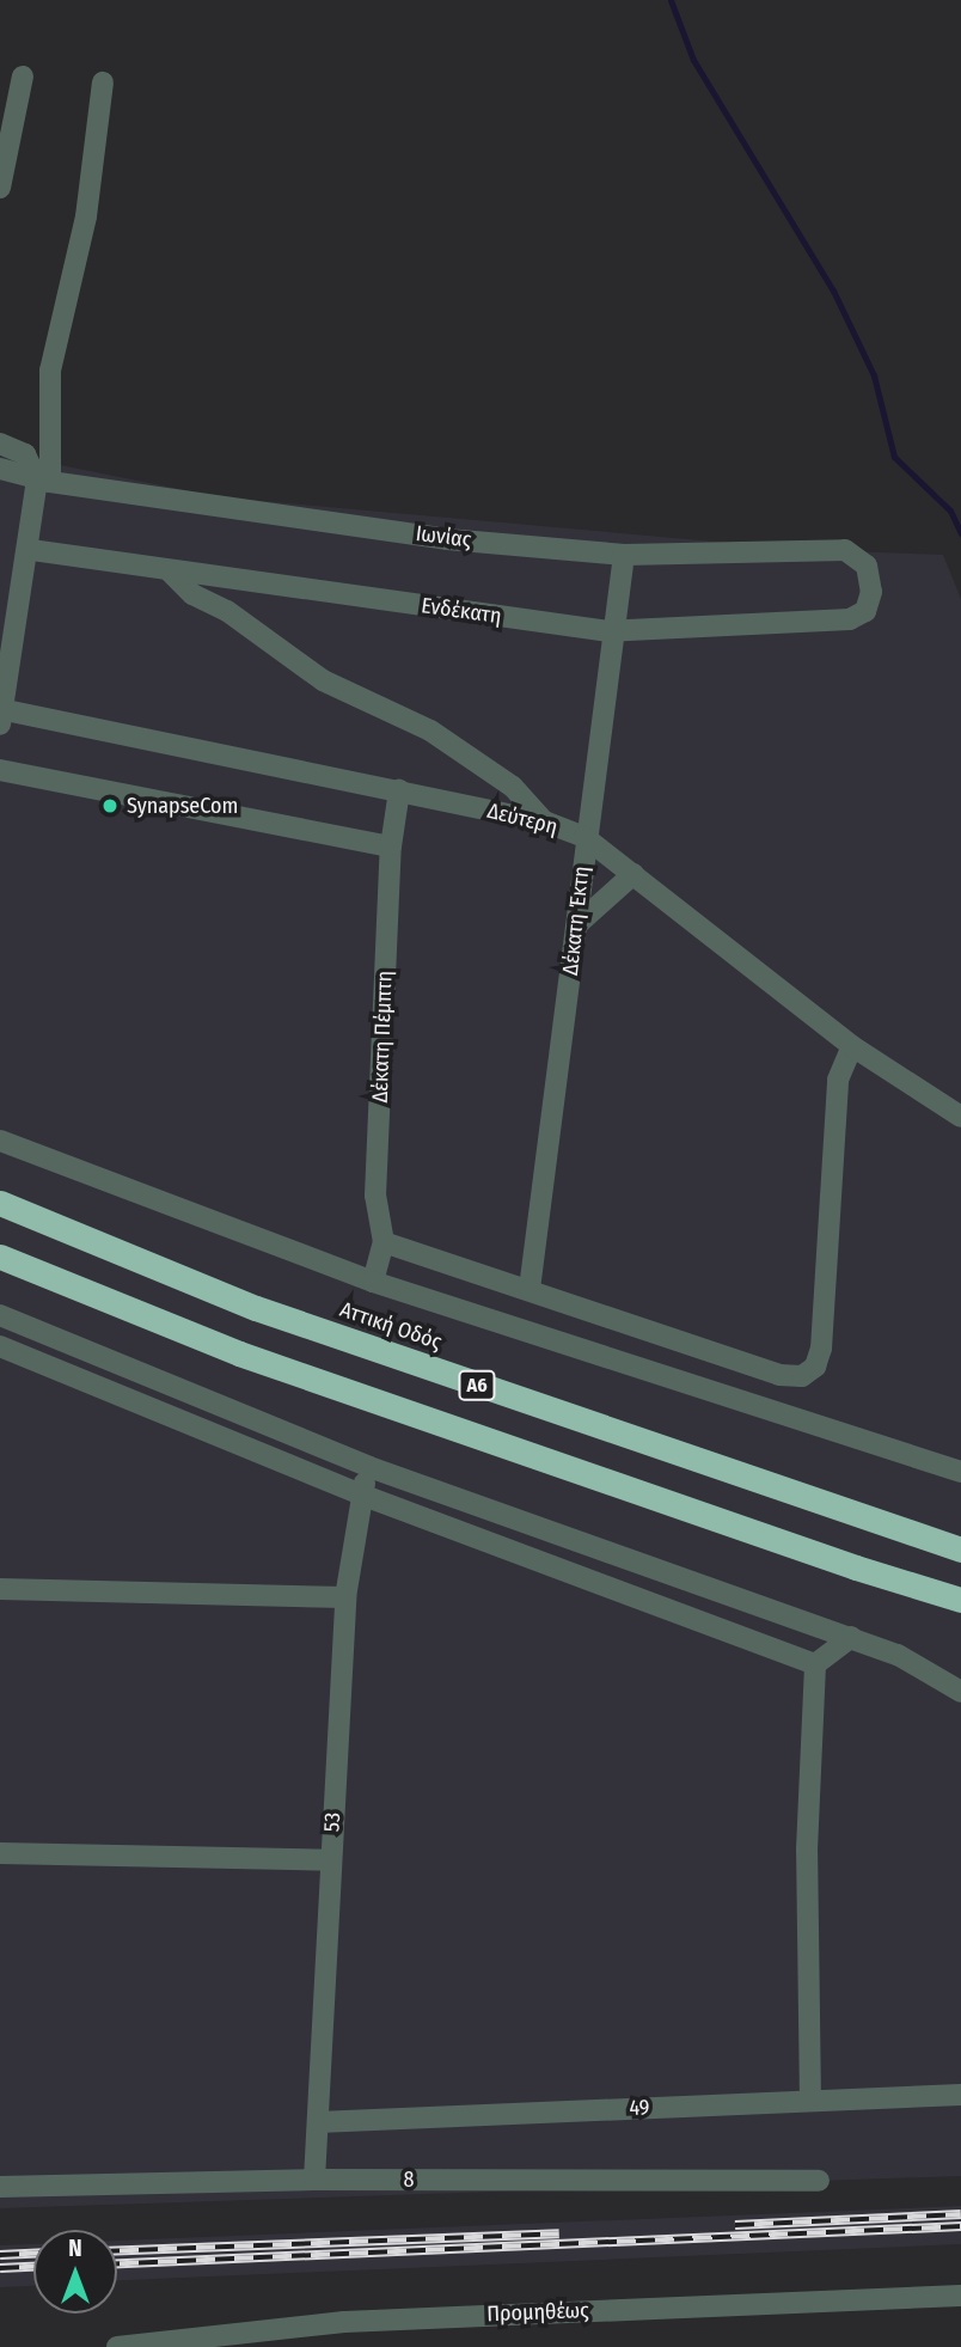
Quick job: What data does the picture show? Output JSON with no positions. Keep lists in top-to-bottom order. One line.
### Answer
{"streets":{"highway":["Αττική Οδός","Α6"],"street":["Ιωνίας","Ενδέκατη","Δεύτερη","Δέκατη Έκτη","Δέκατη Πέμπτη","53","49","8","Προμηθέως"]},"crossings":[["Ιωνίας","Ενδέκατη"],["Ιωνίας","Δέκατη Έκτη"],["Ενδέκατη","Δέκατη Έκτη"],["Δεύτερη","Δέκατη Έκτη"],["Δεύτερη","Δέκατη Πέμπτη"],["53","49"],["53","8"]],"places":["SynapseCom"],"north":"top"}
